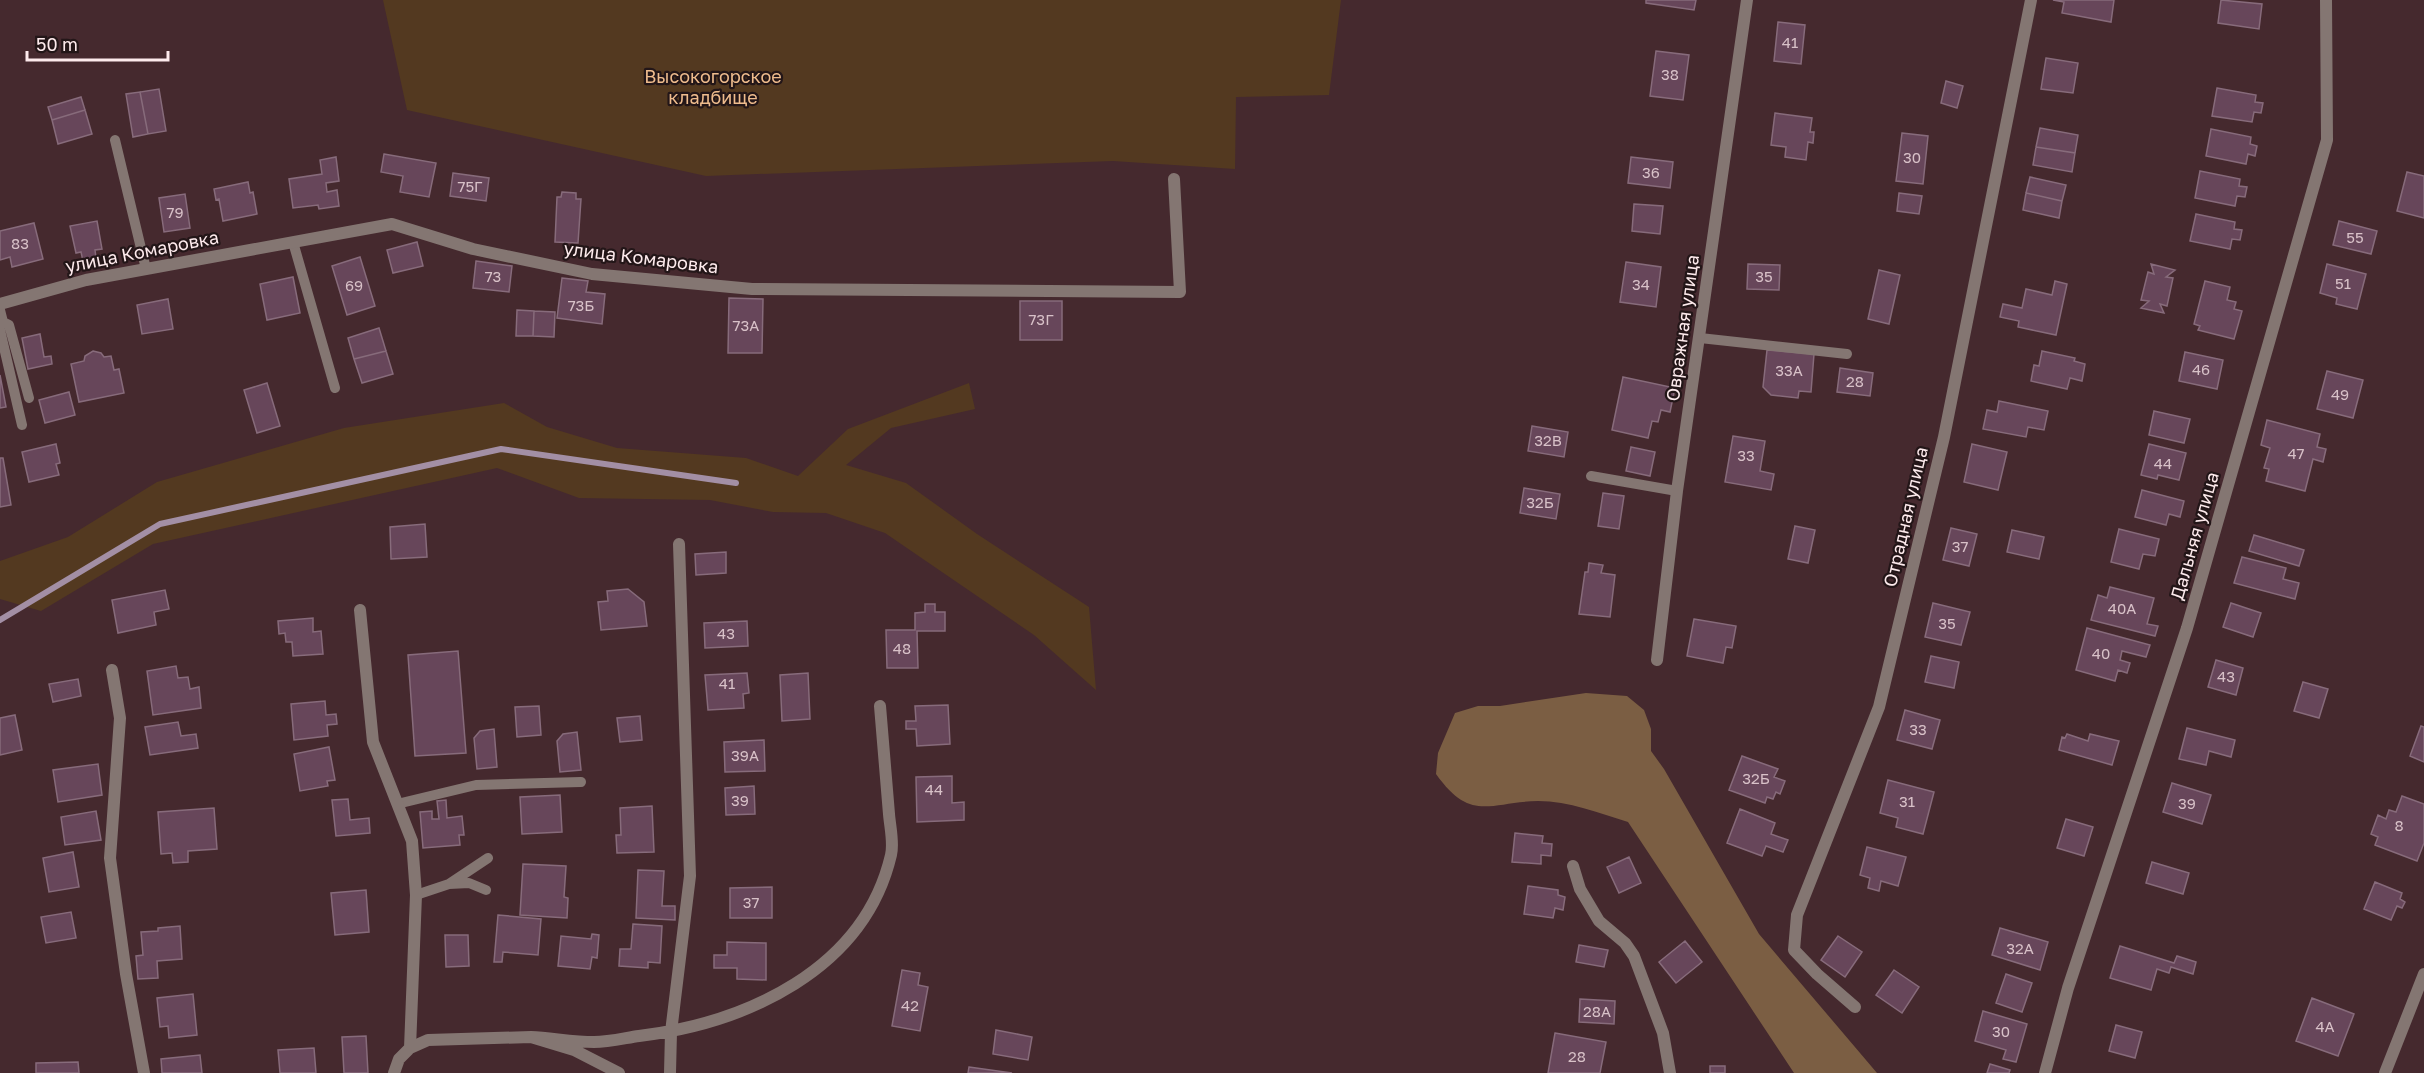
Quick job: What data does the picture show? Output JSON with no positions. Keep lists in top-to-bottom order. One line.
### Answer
{"streets":{"street":["улица Комаровка","Овражная улица","Отрадная улица","Дальняя улица"]},"parks":["Высокогорское кладбище"],"house_numbers":["41","38","30","36","75Г","79","55","83","73","35","51","34","69","73Б","73Г","73А","46","33А","28","49","32В","47","33","44","32Б","37","40А","35","43","48","40","43","41","33","39А","32Б","44","39","31","39","8","37","32А","42","28А","4А","30","28"],"scale_bar":"50 m"}
